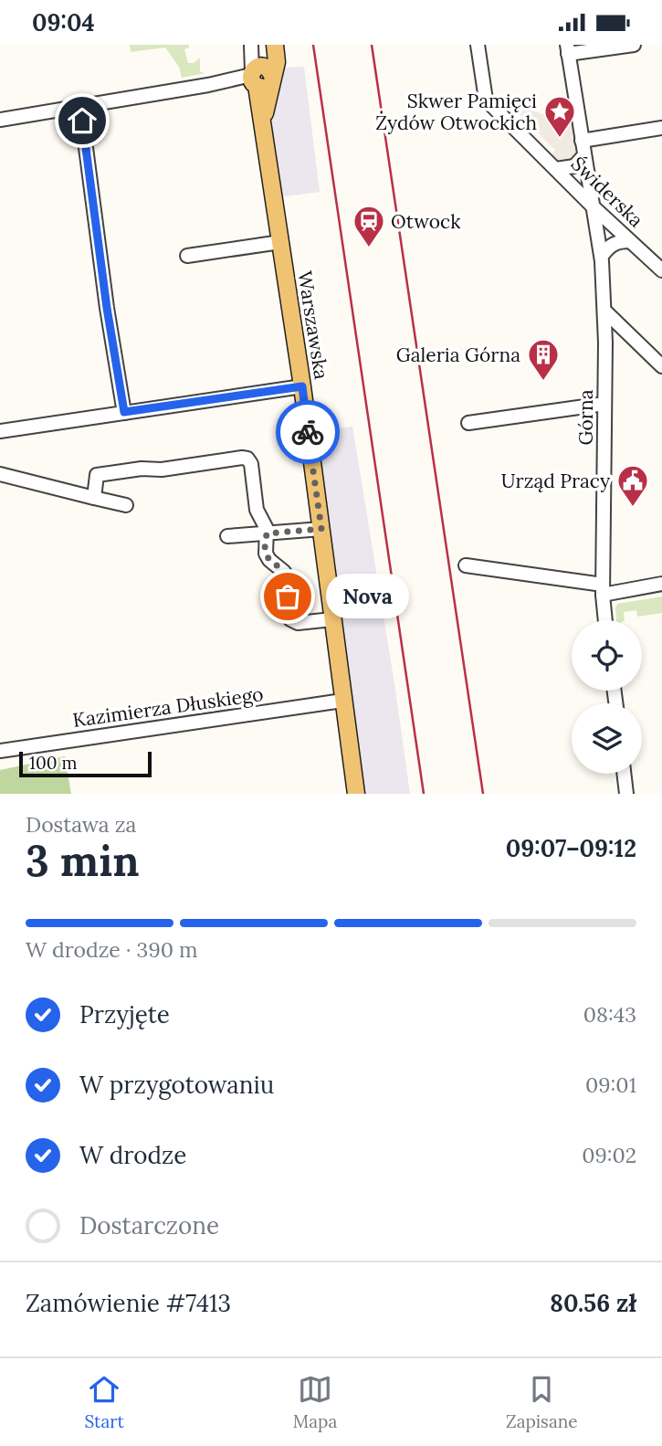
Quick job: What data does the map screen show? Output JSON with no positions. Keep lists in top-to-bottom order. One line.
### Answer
{"streets":{"main road":["Warszawska"],"street":["Świderska","Górna","Kazimierza Dłuskiego"]},"crossings":[["Świderska","Górna"],["Warszawska","Kazimierza Dłuskiego"]],"places":{"place":["Skwer Pamięci Żydów Otwockich"],"station":["Otwock"],"building":["Galeria Górna"],"public building":["Urząd Pracy"],"other":["Nova"]},"scale_bar":"100 m","page":{"status":"09:04","bubble":"Nova","scale":"100 m","heading":["3 min","Dostawa za","09:07–09:12"],"panel":["Zamówienie #7413","80.56 zł"],"bar":"W drodze · 390 m","list":[["Przyjęte","08:43"],["W przygotowaniu","09:01"],["W drodze","09:02"],"Dostarczone"],"tabs":["Start","Mapa","Zapisane"]}}
